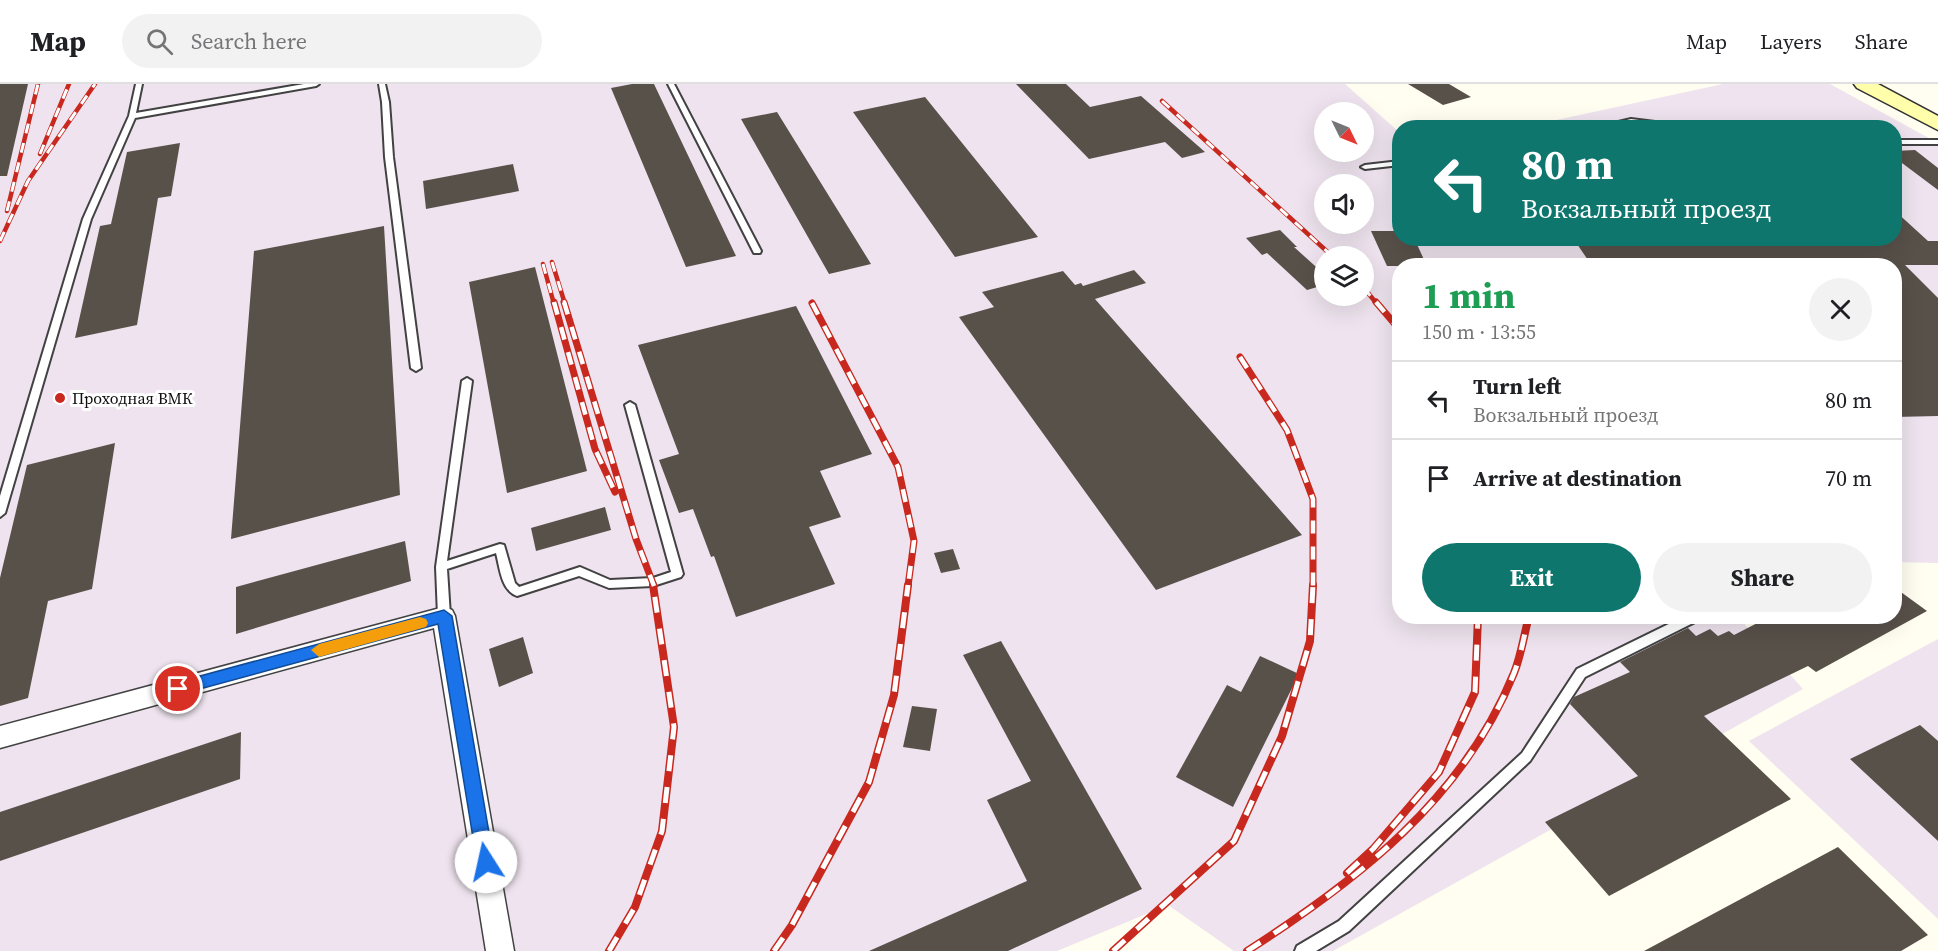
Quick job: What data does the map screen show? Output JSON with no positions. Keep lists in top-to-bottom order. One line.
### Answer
{"places":["Проходная ВМК"],"north":"bottom right","page":{"header":"Map","search":"Search here","nav":["Map","Layers","Share"],"turn":["80 m","Вокзальный проезд"],"heading":["1 min","150 m · 13:55"],"list":[{"name":"Turn left","note":"Вокзальный проезд","value":"80 m"},{"name":"Arrive at destination","value":"70 m"}],"buttons":["Exit","Share"]}}
